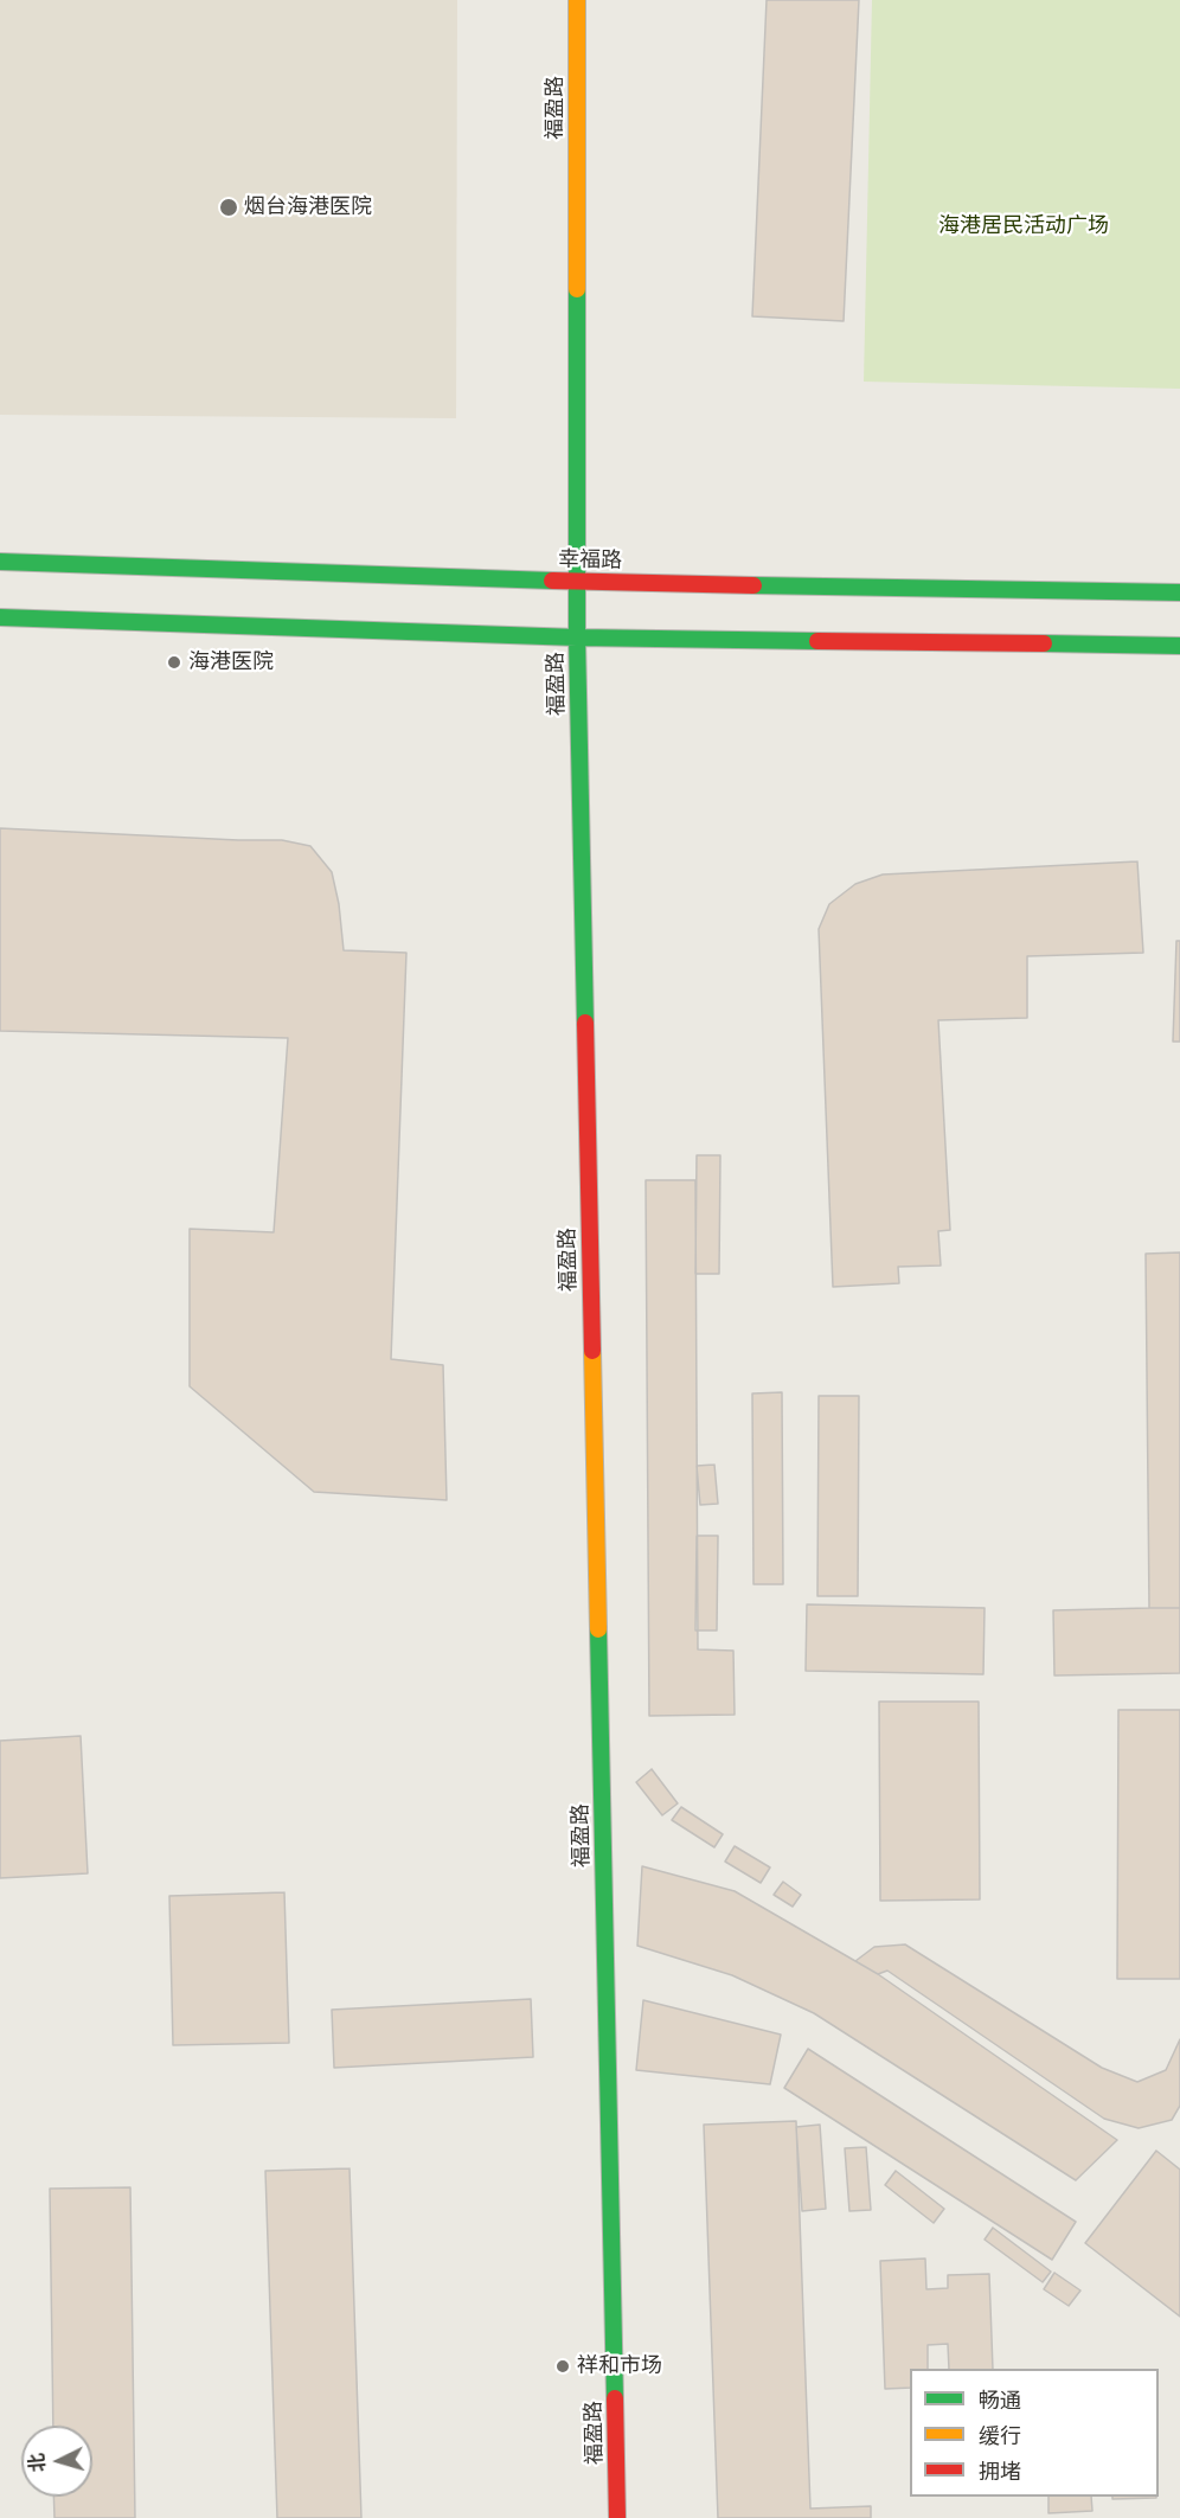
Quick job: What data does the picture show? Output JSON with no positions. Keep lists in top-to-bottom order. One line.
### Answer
{"streets":{"street":["福盈路","幸福路"]},"crossings":[["福盈路","幸福路"]],"parks":["海港居民活动广场"],"places":["烟台海港医院","海港医院","祥和市场"],"legend":["畅通","缓行","拥堵"],"north":"left"}
